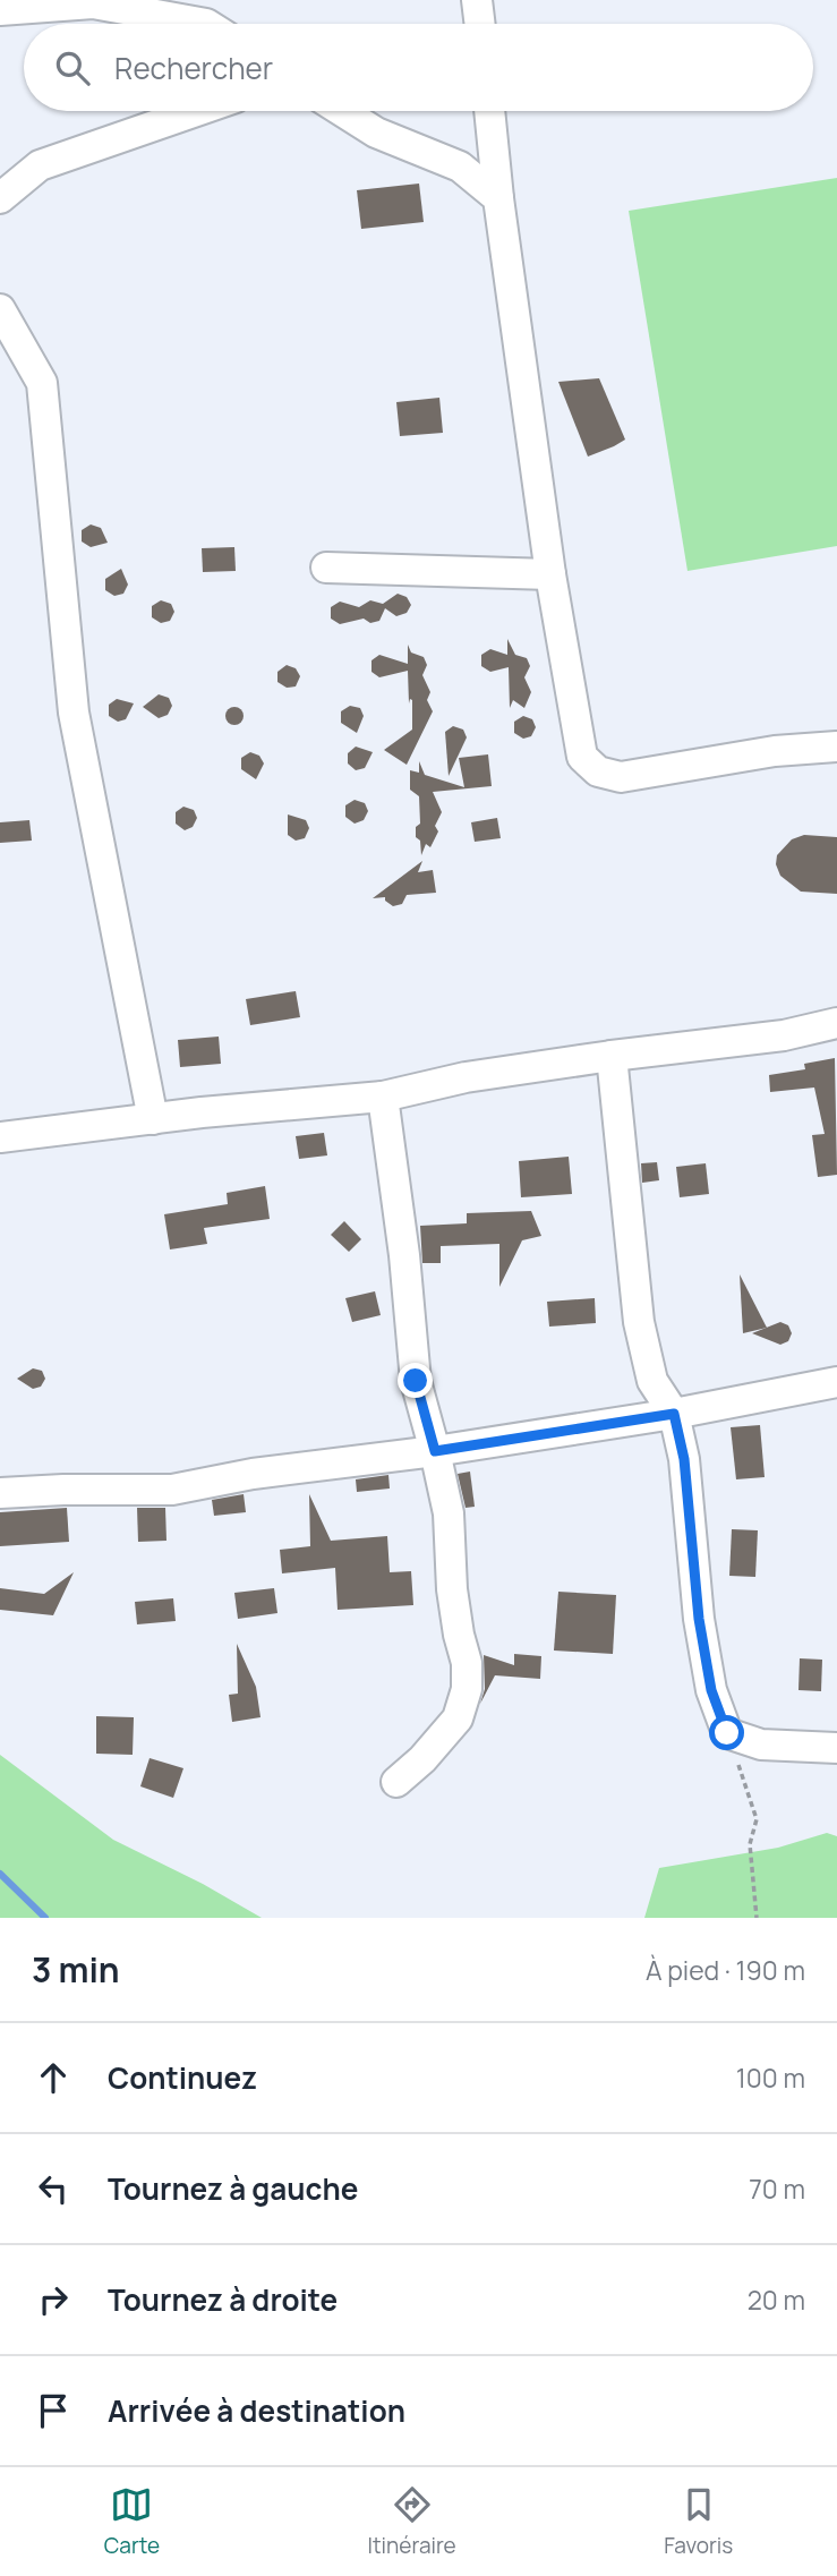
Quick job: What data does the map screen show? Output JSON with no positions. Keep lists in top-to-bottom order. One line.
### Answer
{"page":{"search":"Rechercher","heading":["3 min","À pied · 190 m"],"list":[["Continuez","100 m"],["Tournez à gauche","70 m"],["Tournez à droite","20 m"],"Arrivée à destination"],"nav":["Carte","Itinéraire","Favoris"]}}
